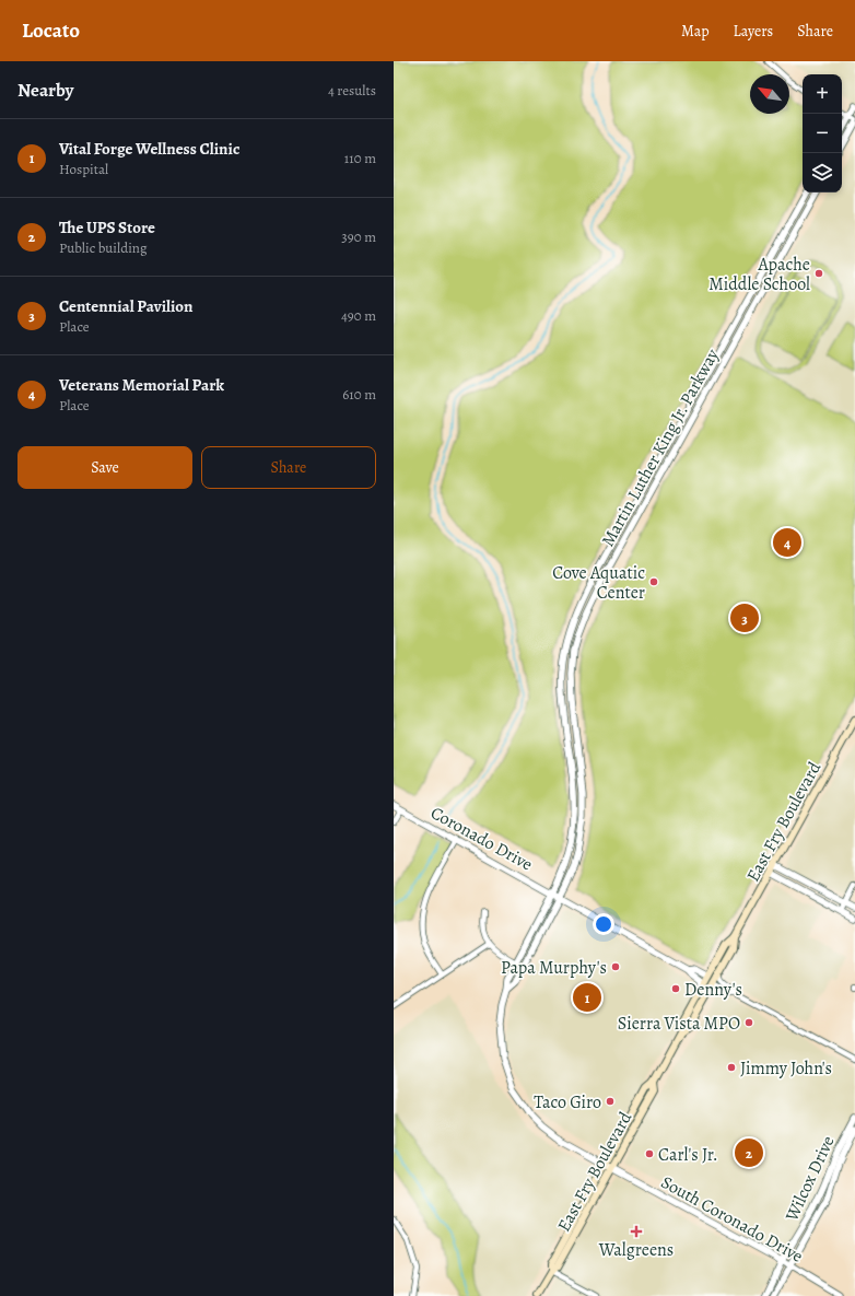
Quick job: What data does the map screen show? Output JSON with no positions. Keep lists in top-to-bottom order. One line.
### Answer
{"streets":{"main road":["East Fry Boulevard"],"street":["Martin Luther King Jr. Parkway","Coronado Drive","Wilcox Drive","South Coronado Drive"]},"crossings":[["Martin Luther King Jr. Parkway","Coronado Drive"],["East Fry Boulevard","Coronado Drive"],["East Fry Boulevard","South Coronado Drive"],["Wilcox Drive","South Coronado Drive"]],"places":{"other":["Apache Middle School","Cove Aquatic Center","Papa Murphy's","Denny's","Sierra Vista MPO","Jimmy John's","Taco Giro","Carl's Jr."],"health":["Walgreens"]},"north":"top left","page":{"header":"Locato","nav":["Map","Layers","Share"],"heading":["Nearby","4 results"],"map_buttons":["+","−"],"list":[{"mark":"1","name":"Vital Forge Wellness Clinic","note":"Hospital","value":"110 m"},{"mark":"2","name":"The UPS Store","note":"Public building","value":"390 m"},{"mark":"3","name":"Centennial Pavilion","note":"Place","value":"490 m"},{"mark":"4","name":"Veterans Memorial Park","note":"Place","value":"610 m"}],"buttons":["Save","Share"],"pins":["4","3","1","2"]}}
